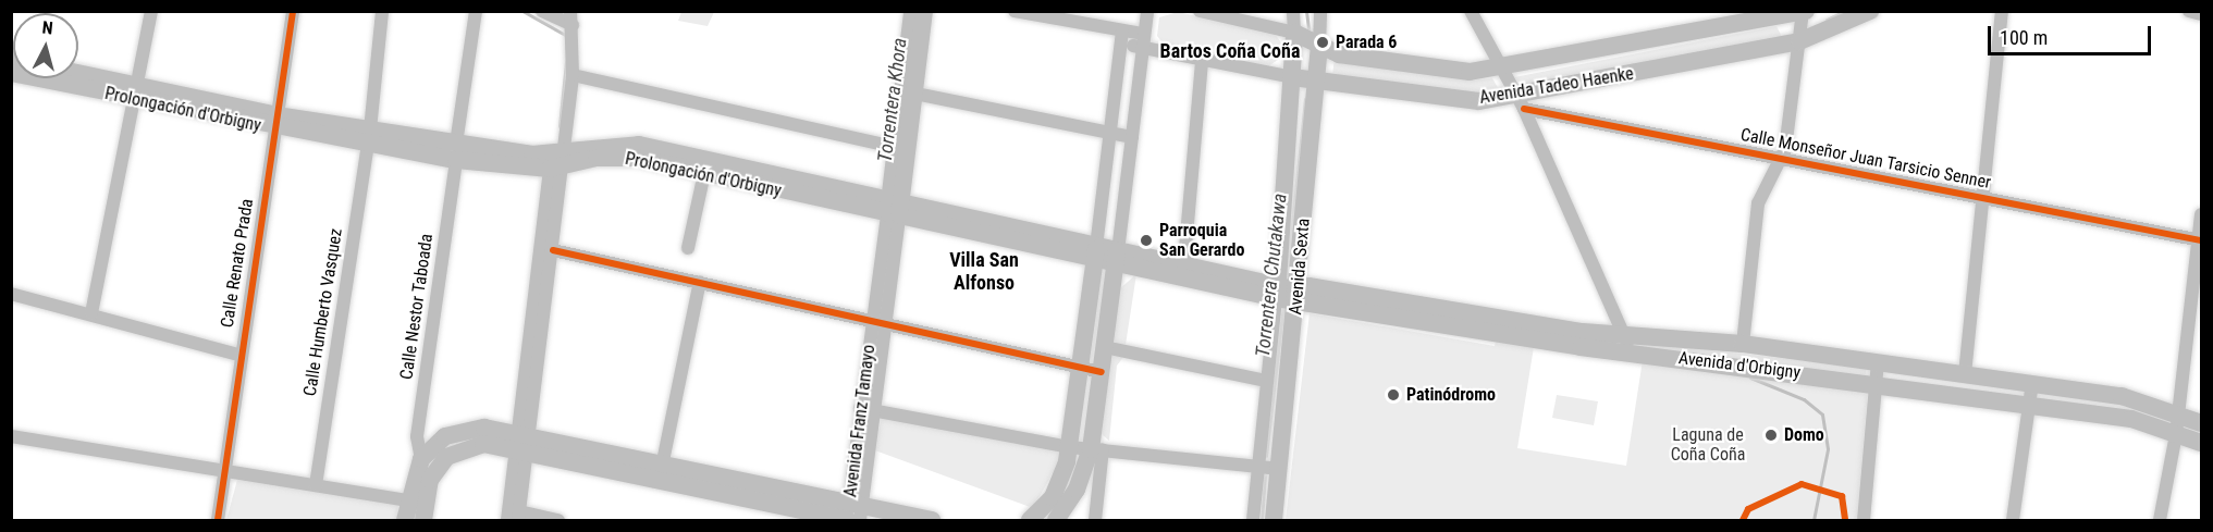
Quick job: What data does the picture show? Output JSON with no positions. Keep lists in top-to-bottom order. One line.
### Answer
{"streets":{"main road":["Avenida Tadeo Haenke","Prolongación d'Orbigny","Avenida Sexta","Avenida d'Orbigny","Avenida Franz Tamayo"],"street":["Calle Monseñor Juan Tarsicio Senner","Calle Renato Prada","Calle Nestor Taboada","Calle Humberto Vasquez"]},"crossings":[["Avenida Tadeo Haenke","Calle Monseñor Juan Tarsicio Senner"],["Avenida Tadeo Haenke","Avenida Sexta"],["Prolongación d'Orbigny","Calle Renato Prada"],["Prolongación d'Orbigny","Avenida Sexta"],["Prolongación d'Orbigny","Calle Nestor Taboada"],["Prolongación d'Orbigny","Calle Humberto Vasquez"],["Prolongación d'Orbigny","Avenida d'Orbigny"],["Prolongación d'Orbigny","Avenida Franz Tamayo"],["Avenida Sexta","Avenida d'Orbigny"]],"districts":["Bartos Coña Coña","Villa San Alfonso"],"water":["Torrentera Khora","Torrentera Chutakawa"],"parks":["Laguna de Coña Coña"],"places":["Parada 6","Parroquia San Gerardo","Patinódromo","Domo"],"scale_bar":"100 m","north":"top"}
